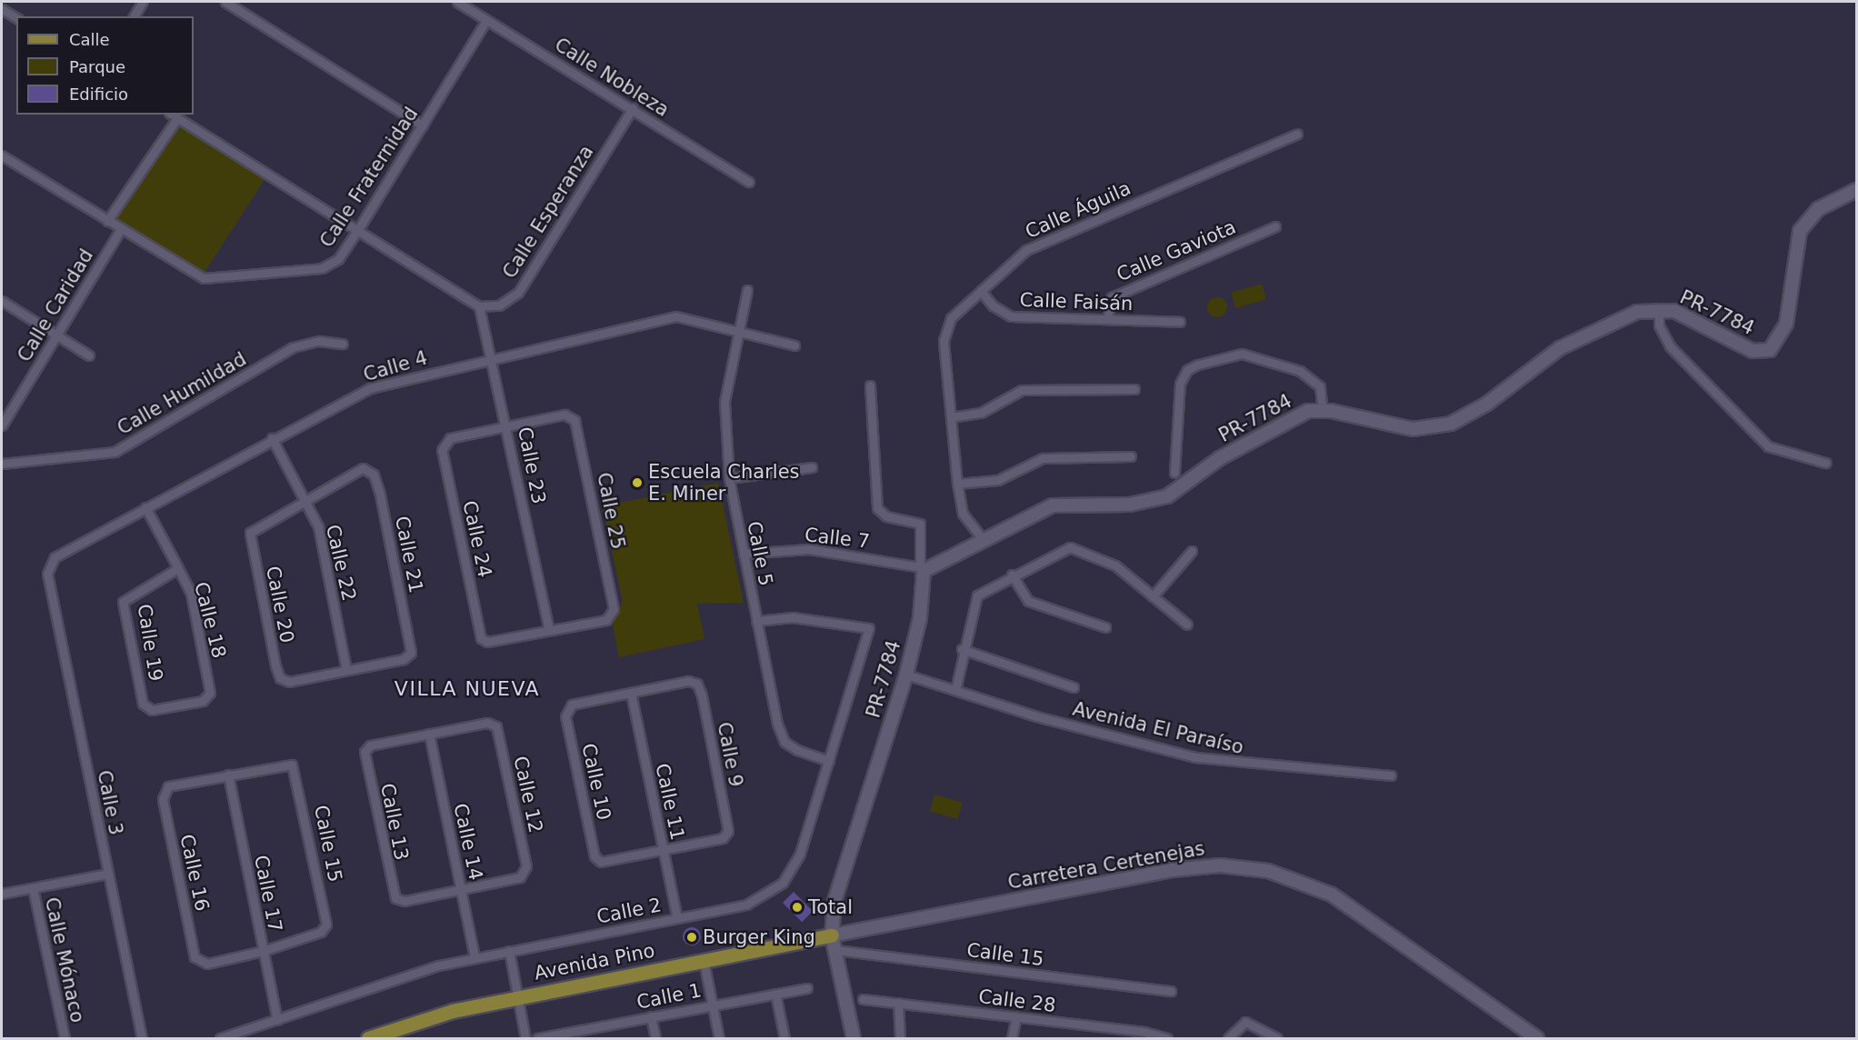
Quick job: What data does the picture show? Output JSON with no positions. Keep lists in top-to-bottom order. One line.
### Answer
{"streets":{"main road":["Avenida Pino"],"street":["Calle Nobleza","Calle Fraternidad","Calle Águila","Calle Esperanza","Calle Gaviota","Calle Faisán","Calle Caridad","PR-7784","Calle 4","Calle Humildad","Calle 23","Calle 25","Calle 7","Calle 24","Calle 5","Calle 21","Calle 22","Calle 20","Calle 18","Calle 19","Avenida El Paraíso","Calle 9","Calle 10","Calle 12","Calle 11","Calle 3","Calle 13","Calle 14","Calle 15","Carretera Certenejas","Calle 16","Calle 17","Calle 2","Calle Mónaco","Calle 1","Calle 28"]},"crossings":[["Calle Nobleza","Calle Fraternidad"],["Calle Nobleza","Calle Esperanza"],["Calle Fraternidad","Calle Caridad"],["Calle Águila","Calle Faisán"],["Calle Águila","PR-7784"],["Calle Esperanza","Calle 23"],["Calle Gaviota","Calle Faisán"],["PR-7784","Calle 7"],["PR-7784","Avenida El Paraíso"],["PR-7784","Calle 15"],["PR-7784","Carretera Certenejas"],["PR-7784","Avenida Pino"],["Calle 4","Calle 23"],["Calle 4","Calle 5"],["Calle 4","Calle 22"],["Calle 4","Calle 18"],["Calle 4","Calle 3"],["Calle 23","Calle 25"],["Calle 23","Calle 24"],["Calle 25","Calle 24"],["Calle 7","Calle 5"],["Calle 5","Calle 2"],["Calle 21","Calle 22"],["Calle 21","Calle 20"],["Calle 22","Calle 20"],["Calle 18","Calle 19"],["Calle 9","Calle 10"],["Calle 9","Calle 11"],["Calle 10","Calle 11"],["Calle 12","Calle 13"],["Calle 12","Calle 14"],["Calle 11","Calle 2"],["Calle 13","Calle 14"],["Calle 14","Calle 2"],["Calle 15","Calle 16"],["Calle 15","Calle 17"],["Carretera Certenejas","Avenida Pino"],["Calle 16","Calle 17"],["Calle 17","Calle 2"]],"districts":["VILLA NUEVA"],"places":["Escuela Charles E. Miner","Total","Burger King"],"legend":["Calle","Parque","Edificio"]}
